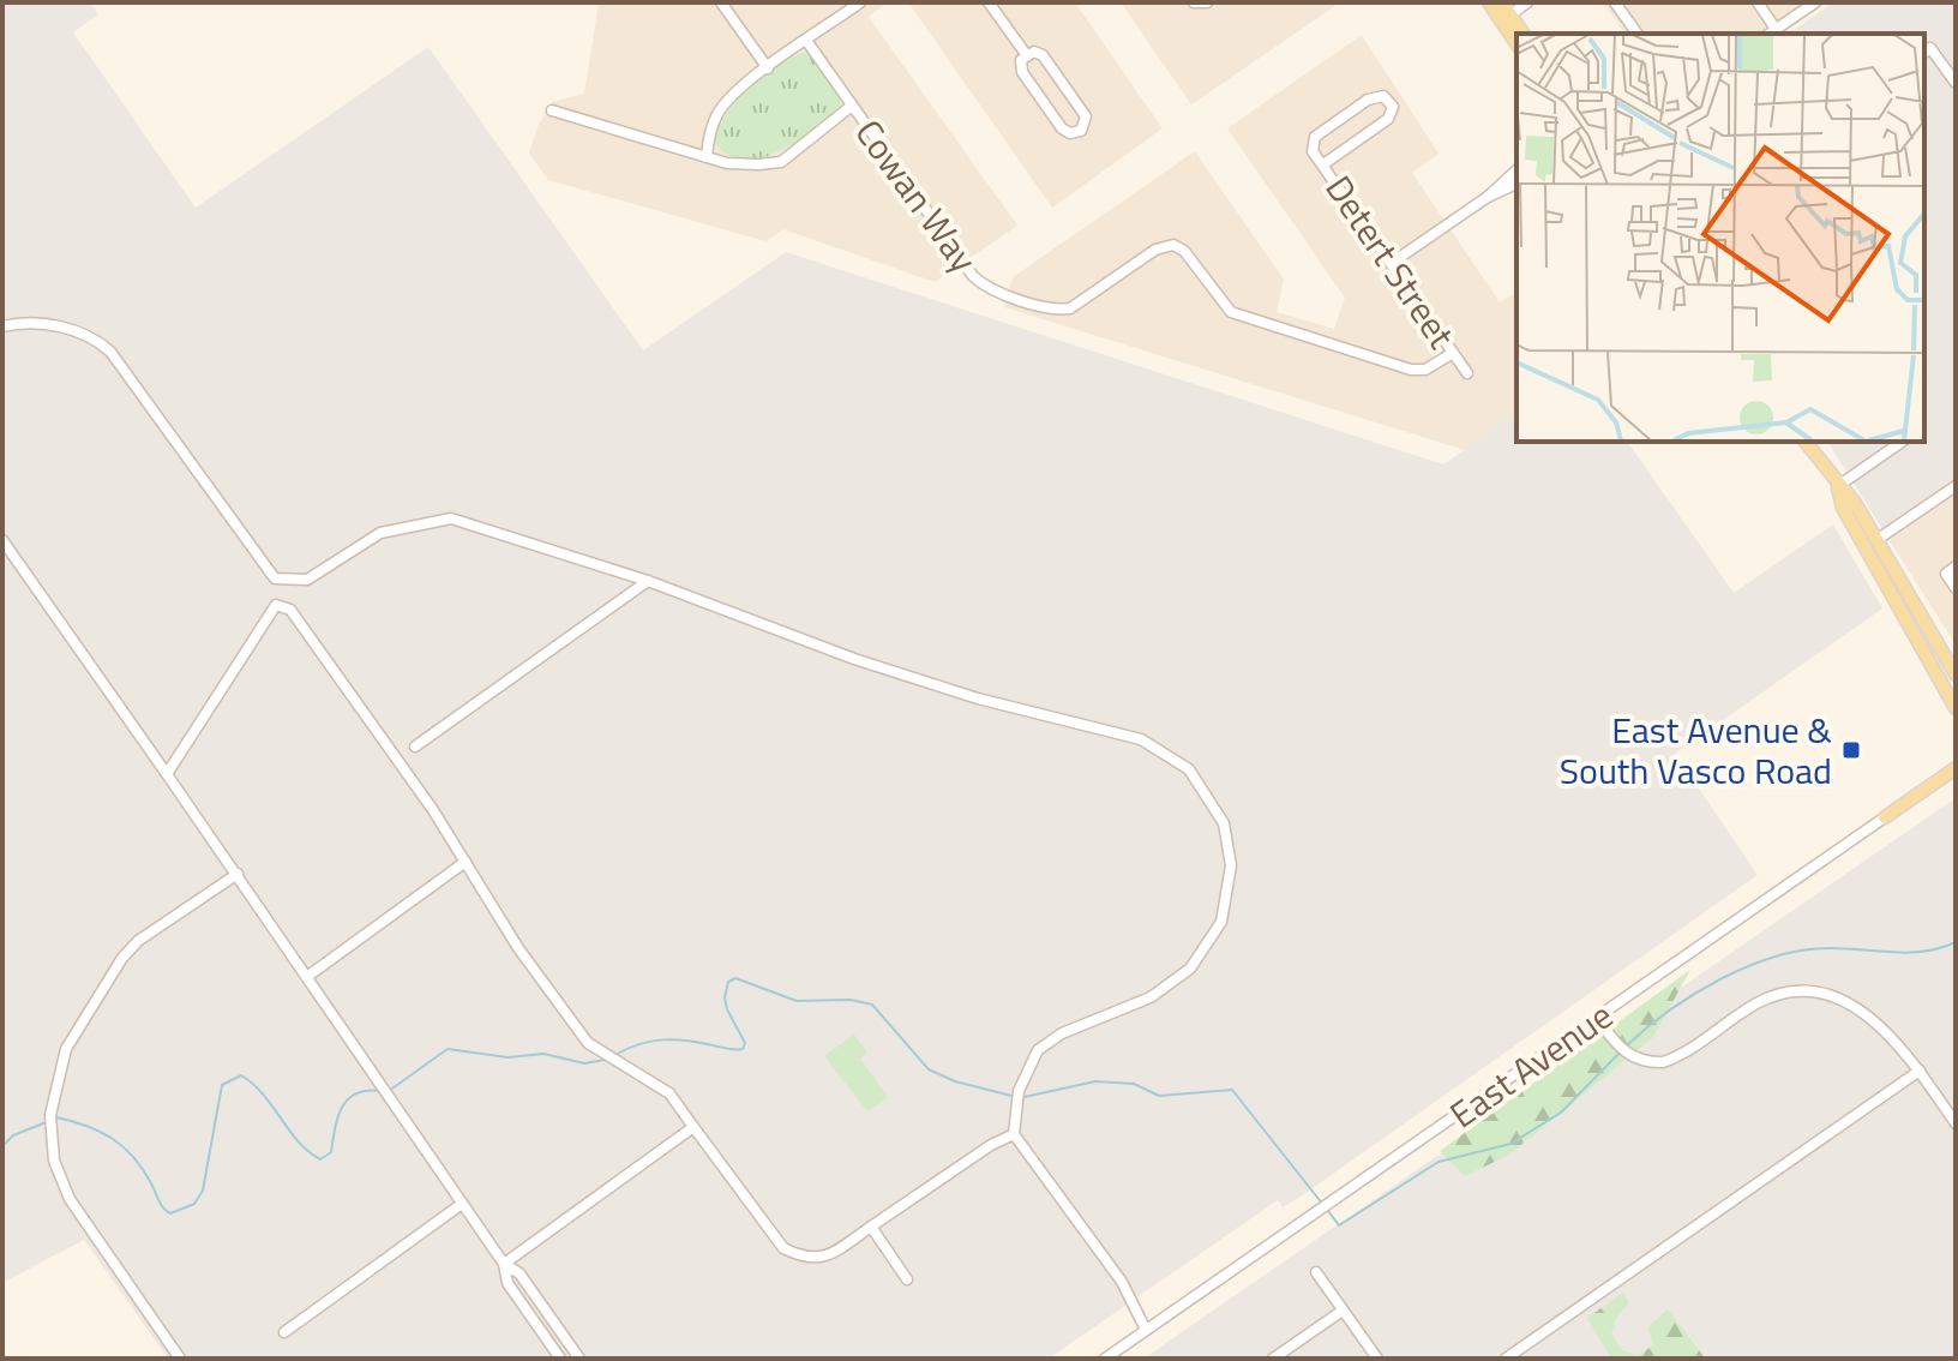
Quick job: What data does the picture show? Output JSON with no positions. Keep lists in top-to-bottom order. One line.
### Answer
{"streets":{"main road":["East Avenue"],"street":["Cowan Way","Detert Street"]},"crossings":[["Cowan Way","Detert Street"]],"places":{"transit":["East Avenue & South Vasco Road"]}}
